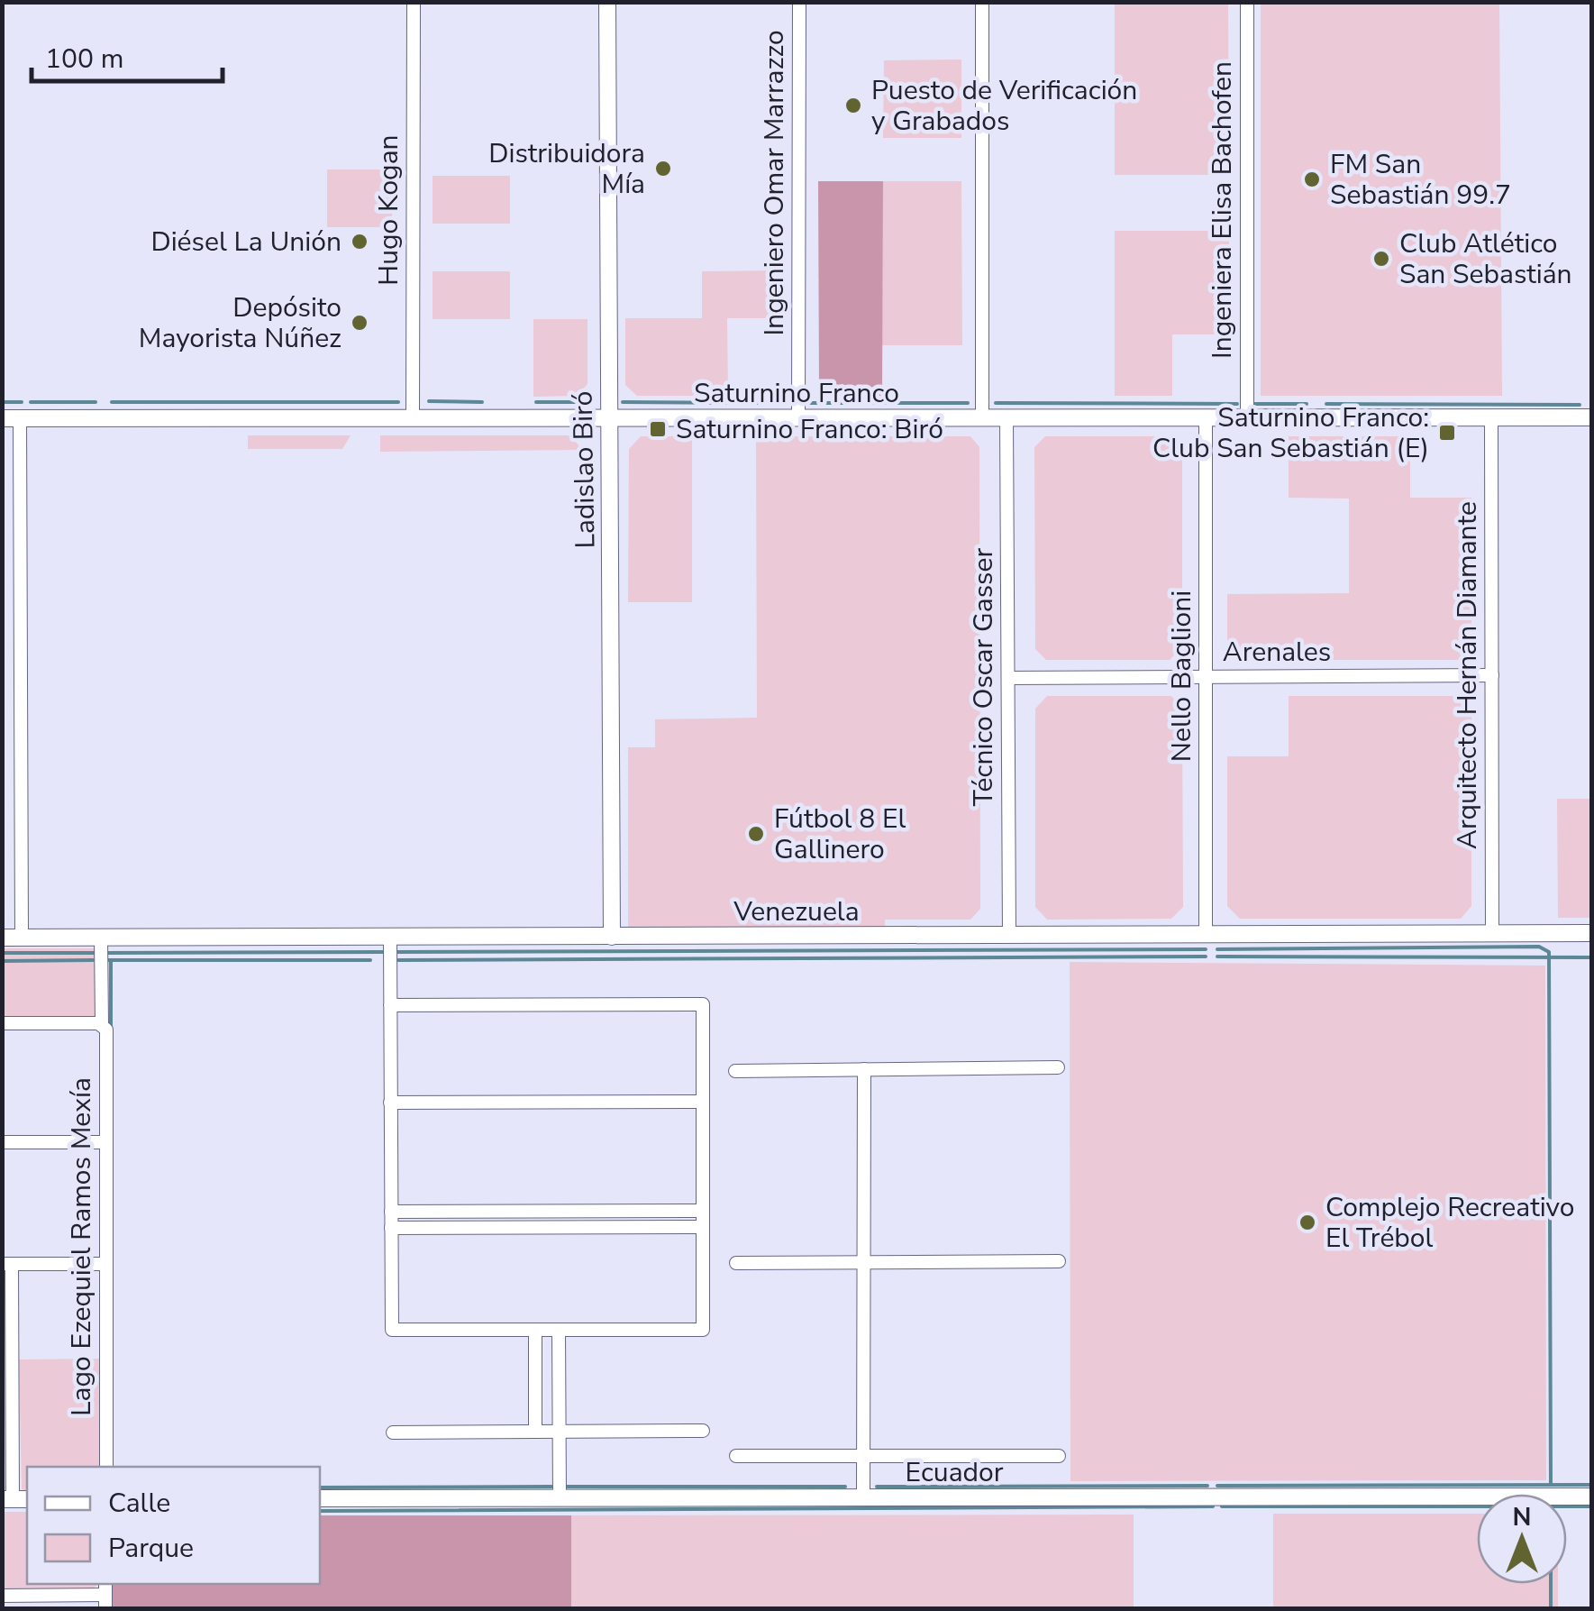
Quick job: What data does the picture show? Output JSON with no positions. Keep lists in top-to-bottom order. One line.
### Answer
{"streets":{"street":["Ingeniero Omar Marrazzo","Hugo Kogan","Ingeniera Elisa Bachofen","Saturnino Franco","Ladislao Biró","Arenales","Arquitecto Hernán Diamante","Nello Baglioni","Técnico Oscar Gasser","Venezuela","Lago Ezequiel Ramos Mexía","Ecuador"]},"crossings":[["Ingeniero Omar Marrazzo","Saturnino Franco"],["Hugo Kogan","Saturnino Franco"],["Ingeniera Elisa Bachofen","Saturnino Franco"],["Saturnino Franco","Ladislao Biró"],["Saturnino Franco","Arquitecto Hernán Diamante"],["Saturnino Franco","Nello Baglioni"],["Saturnino Franco","Técnico Oscar Gasser"],["Ladislao Biró","Venezuela"],["Arenales","Arquitecto Hernán Diamante"],["Arenales","Nello Baglioni"],["Arenales","Técnico Oscar Gasser"],["Arquitecto Hernán Diamante","Venezuela"],["Nello Baglioni","Venezuela"],["Técnico Oscar Gasser","Venezuela"],["Venezuela","Lago Ezequiel Ramos Mexía"]],"places":{"other":["Puesto de Verificación y Grabados","Distribuidora Mía","FM San Sebastián 99.7","Diésel La Unión","Club Atlético San Sebastián","Depósito Mayorista Núñez","Fútbol 8 El Gallinero","Complejo Recreativo El Trébol"],"transit":["Saturnino Franco: Biró","Saturnino Franco: Club San Sebastián (E)"]},"legend":["Calle","Parque"],"scale_bar":"100 m","north":"top"}
